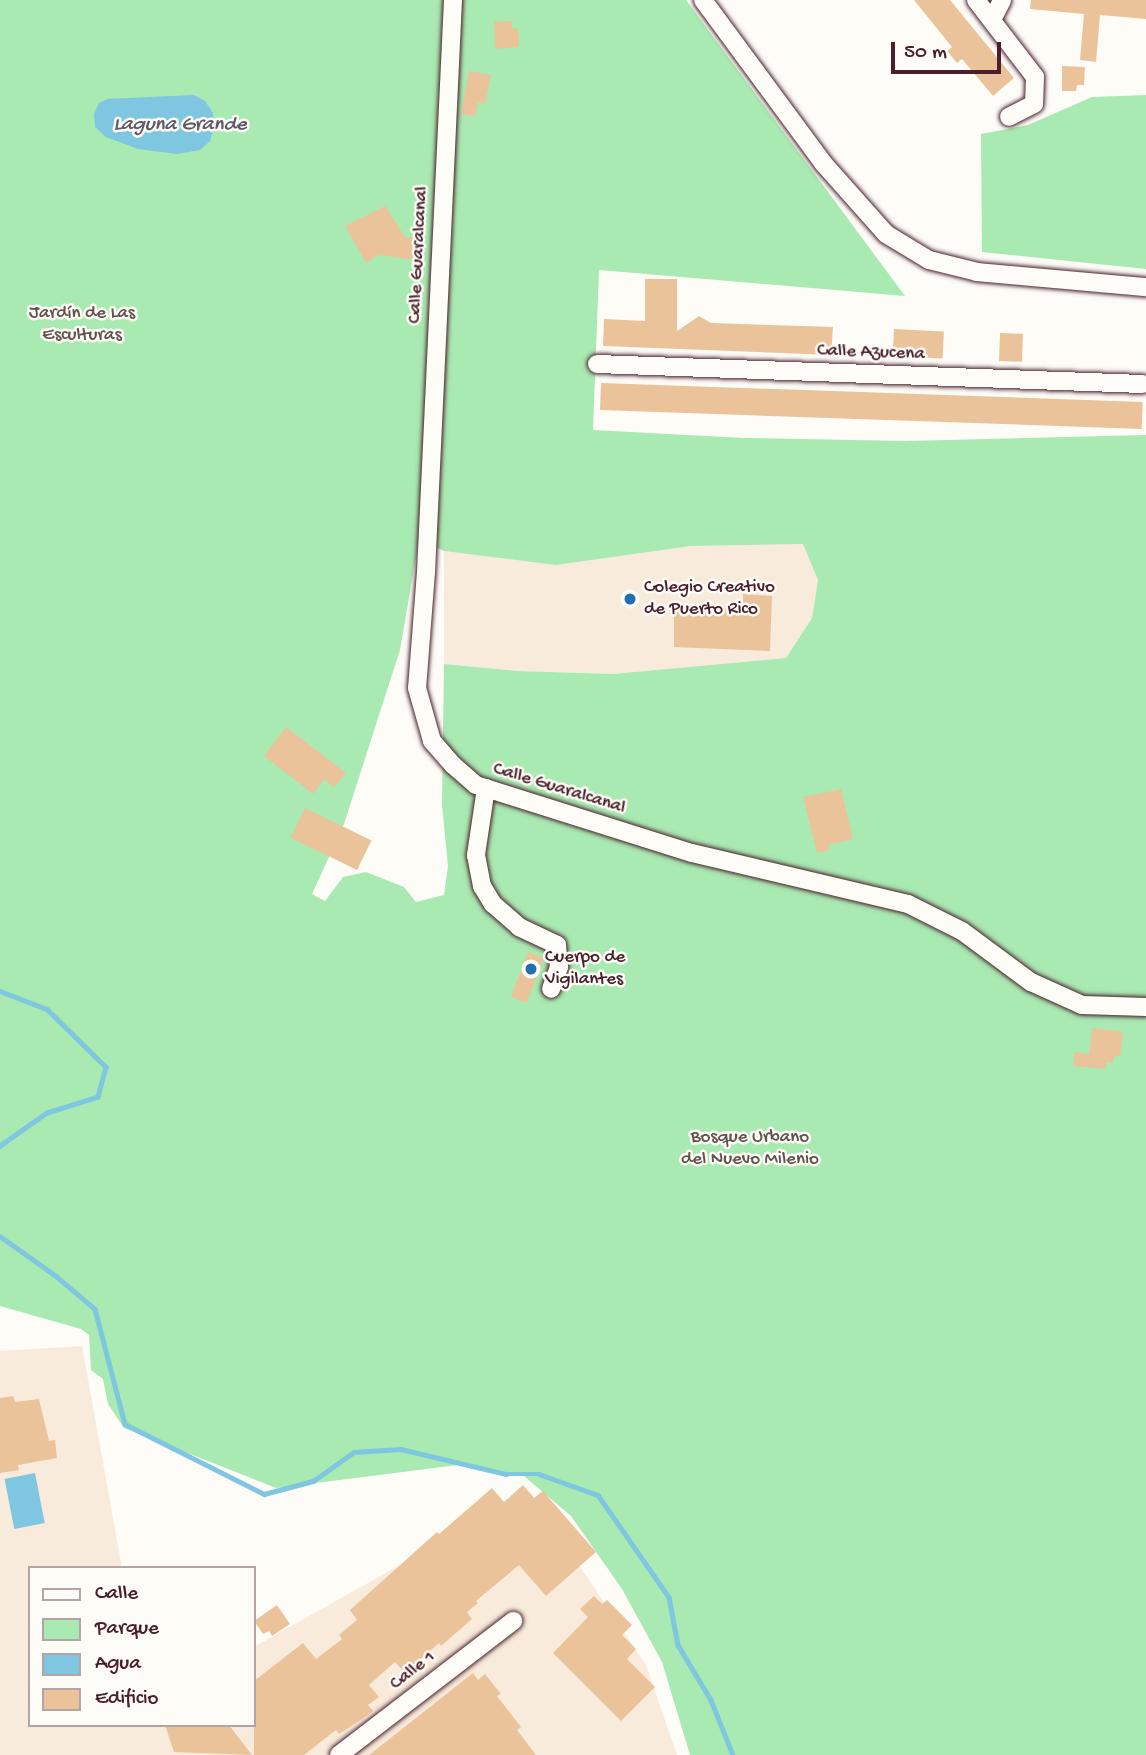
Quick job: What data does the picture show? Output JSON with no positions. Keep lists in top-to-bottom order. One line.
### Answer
{"streets":{"street":["Calle Guaralcanal","Calle Azucena","Calle 1"]},"water":["Laguna Grande"],"parks":["Jardín de Las Esculturas","Bosque Urbano del Nuevo Milenio"],"places":["Colegio Creativo de Puerto Rico","Cuerpo de Vigilantes"],"legend":["Calle","Parque","Agua","Edificio"],"scale_bar":"50 m"}
